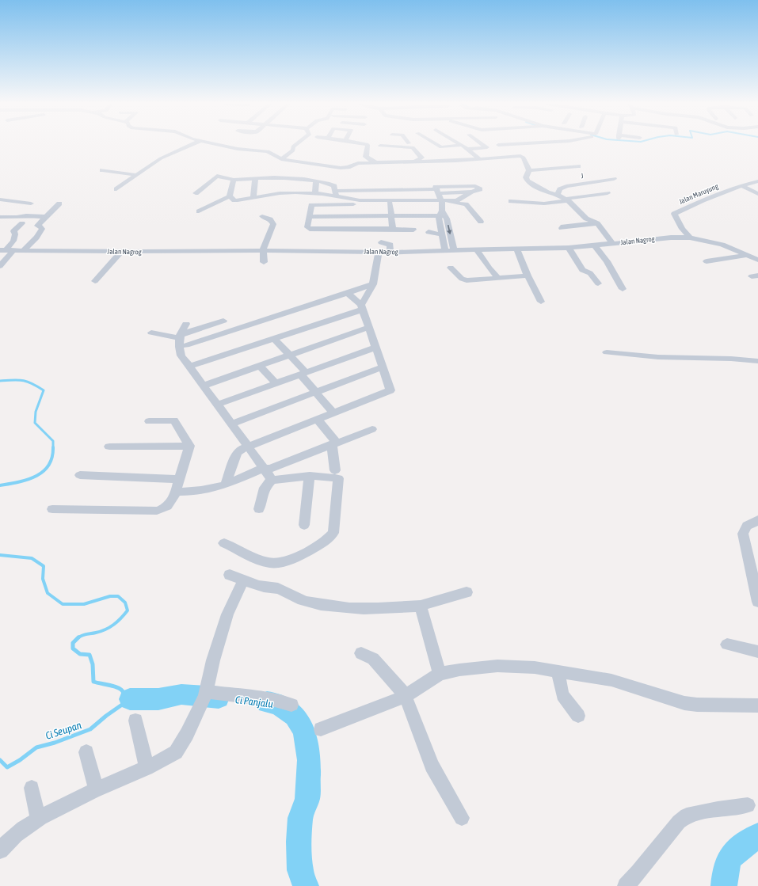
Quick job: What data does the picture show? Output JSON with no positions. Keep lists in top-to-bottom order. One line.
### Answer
{"streets":{"street":["J","Jalan Maruyung","Jalan Nagrog"]},"crossings":[["Jalan Maruyung","Jalan Nagrog"]],"water":["Ci Panjalu","Ci Seupan"]}
